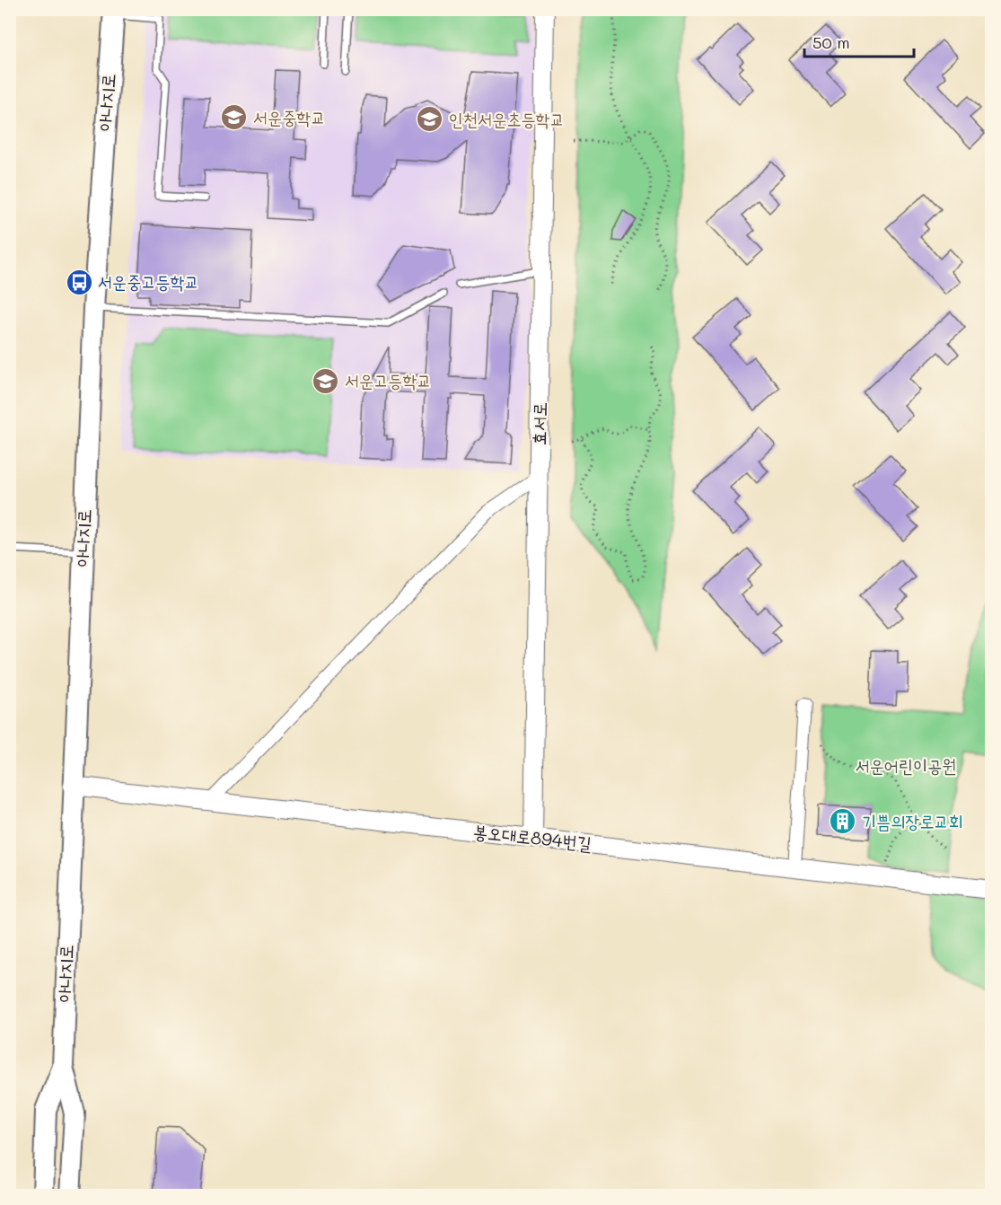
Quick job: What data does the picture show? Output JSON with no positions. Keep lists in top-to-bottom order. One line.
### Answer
{"streets":{"main road":["아나지로"],"street":["효서로","봉오대로894번길"]},"crossings":[["아나지로","봉오대로894번길"],["효서로","봉오대로894번길"]],"parks":["서운어린이공원"],"places":{"school or university":["서운중학교","인천서운초등학교","서운고등학교"],"bus stop":["서운중고등학교"],"building":["기쁨의장로교회"]},"scale_bar":"50 m"}
